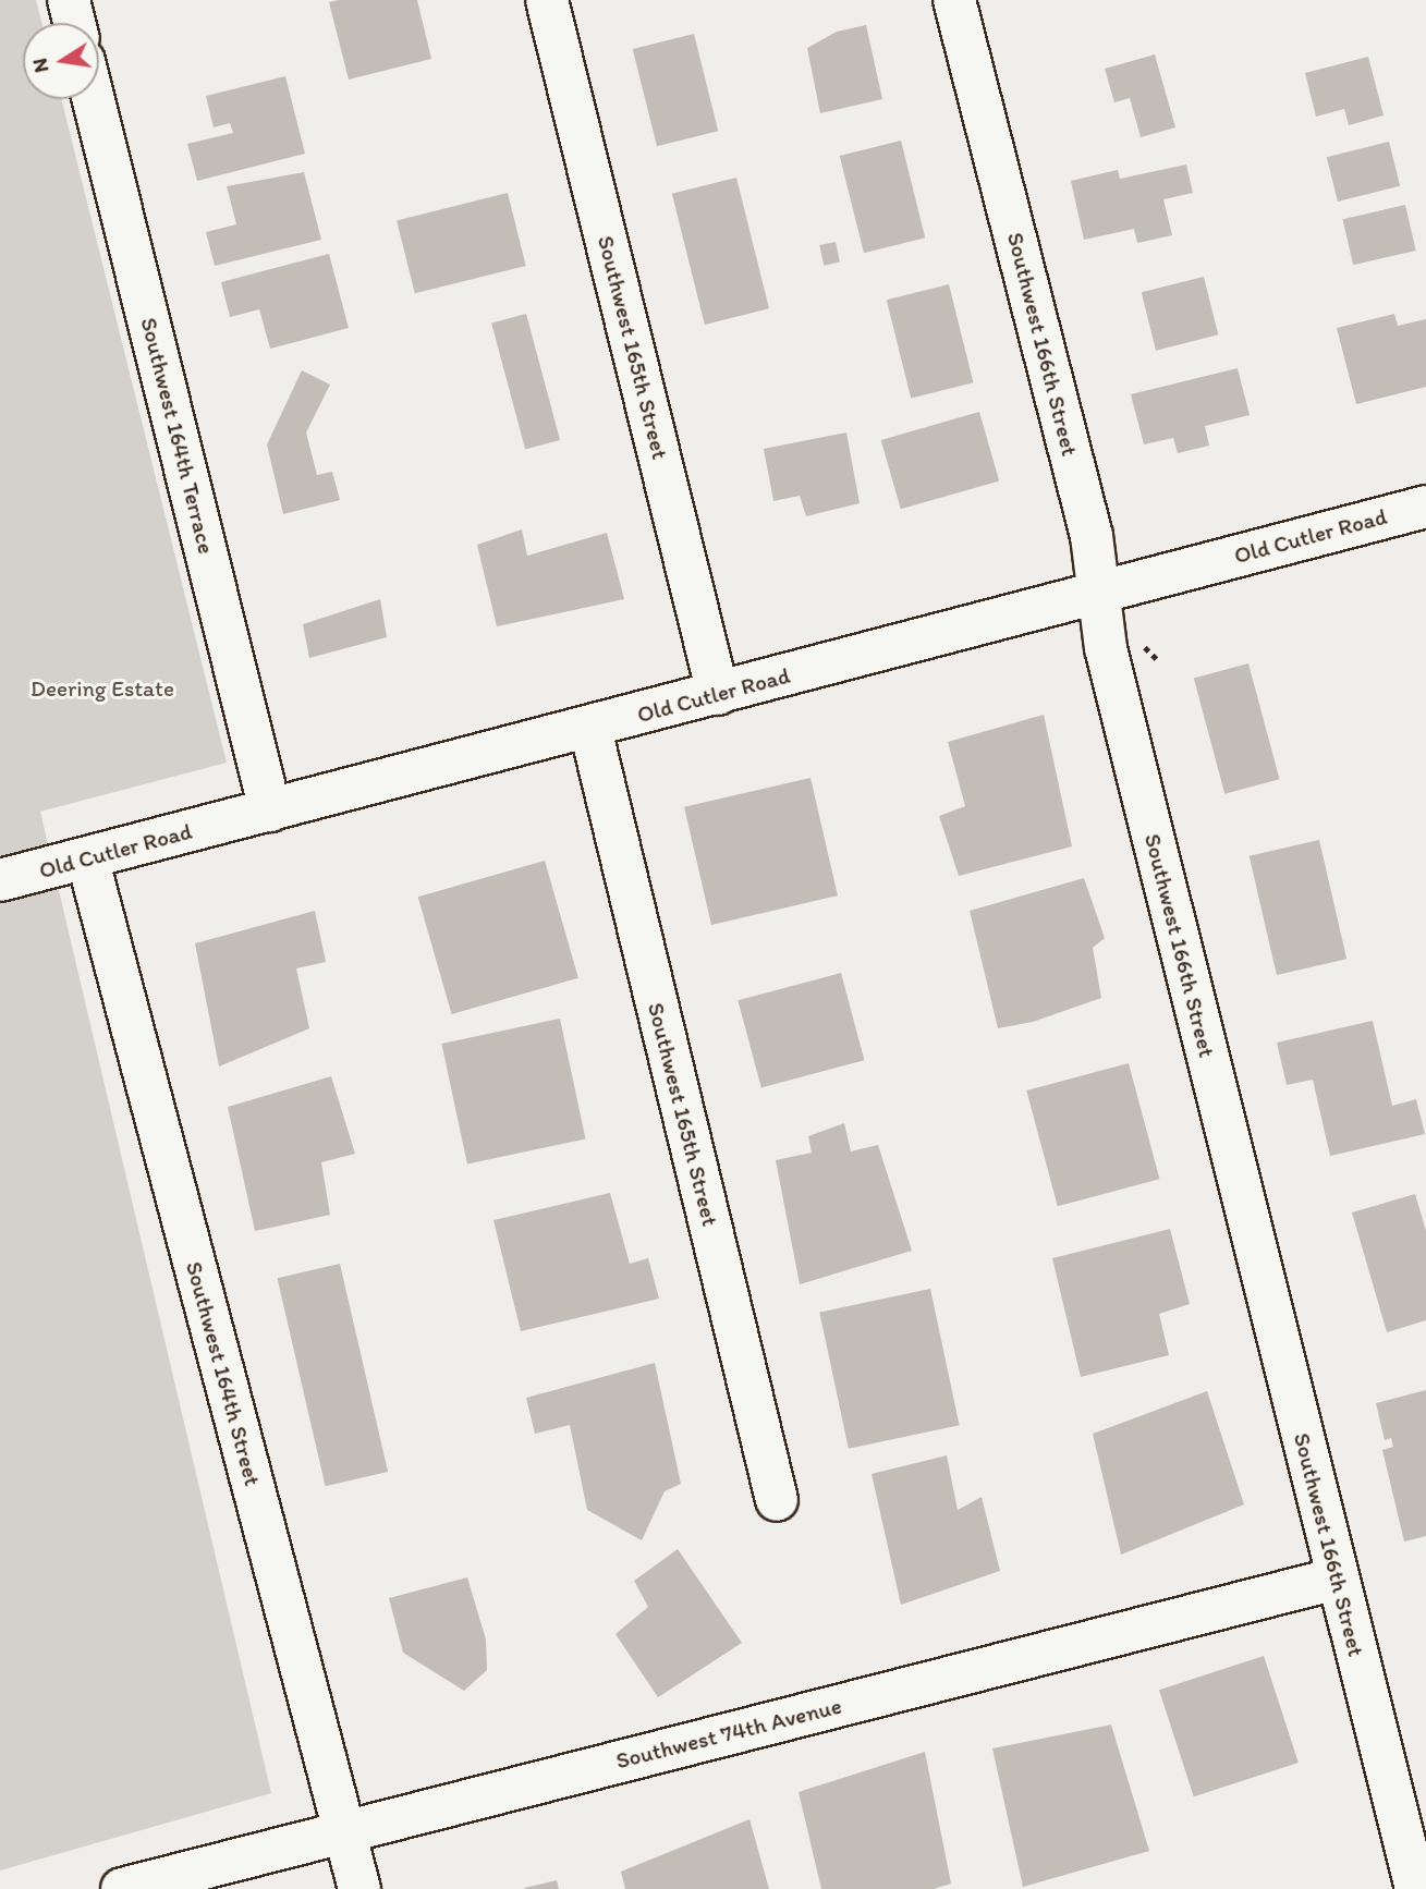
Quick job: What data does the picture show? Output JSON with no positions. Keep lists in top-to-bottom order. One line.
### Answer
{"streets":{"street":["Southwest 166th Street","Southwest 165th Street","Southwest 164th Terrace","Old Cutler Road","Southwest 164th Street","Southwest 74th Avenue"]},"crossings":[["Southwest 166th Street","Old Cutler Road"],["Southwest 166th Street","Southwest 74th Avenue"],["Southwest 165th Street","Old Cutler Road"],["Southwest 164th Terrace","Old Cutler Road"],["Old Cutler Road","Southwest 164th Street"],["Southwest 164th Street","Southwest 74th Avenue"]],"parks":["Deering Estate"],"north":"left"}
